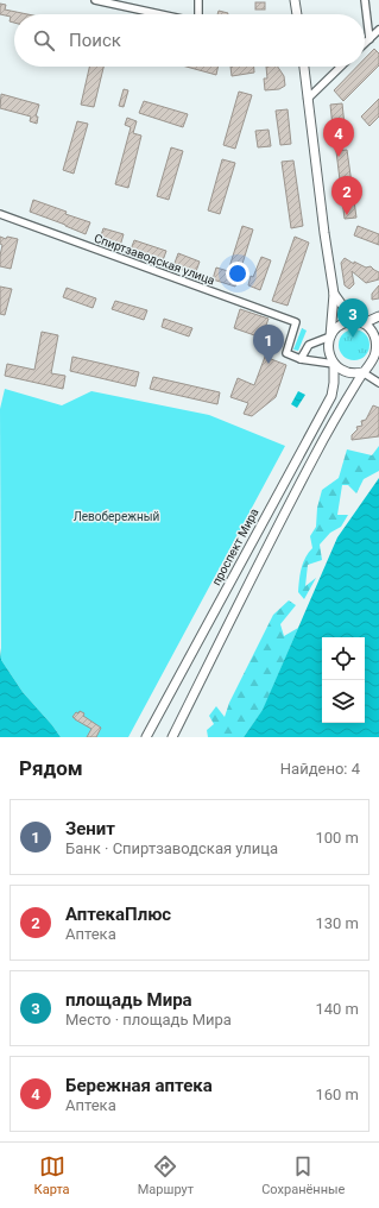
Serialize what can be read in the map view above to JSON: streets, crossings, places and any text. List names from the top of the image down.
{
  "streets": {
    "main road": ["проспект Мира"],
    "street": ["Спиртзаводская улица"]
  },
  "parks": ["Левобережный"],
  "page": {
    "search": "Поиск",
    "pins": [
      "4",
      "2",
      "3",
      "1"
    ],
    "heading": ["Рядом", "Найдено: 4"],
    "list": [
      {
        "mark": "1",
        "name": "Зенит",
        "note": "Банк · Спиртзаводская улица",
        "value": "100 m"
      },
      {
        "mark": "2",
        "name": "АптекаПлюс",
        "note": "Аптека",
        "value": "130 m"
      },
      {
        "mark": "3",
        "name": "площадь Мира",
        "note": "Место · площадь Мира",
        "value": "140 m"
      },
      {
        "mark": "4",
        "name": "Бережная аптека",
        "note": "Аптека",
        "value": "160 m"
      }
    ],
    "nav": ["Карта", "Маршрут", "Сохранённые"]
  }
}
